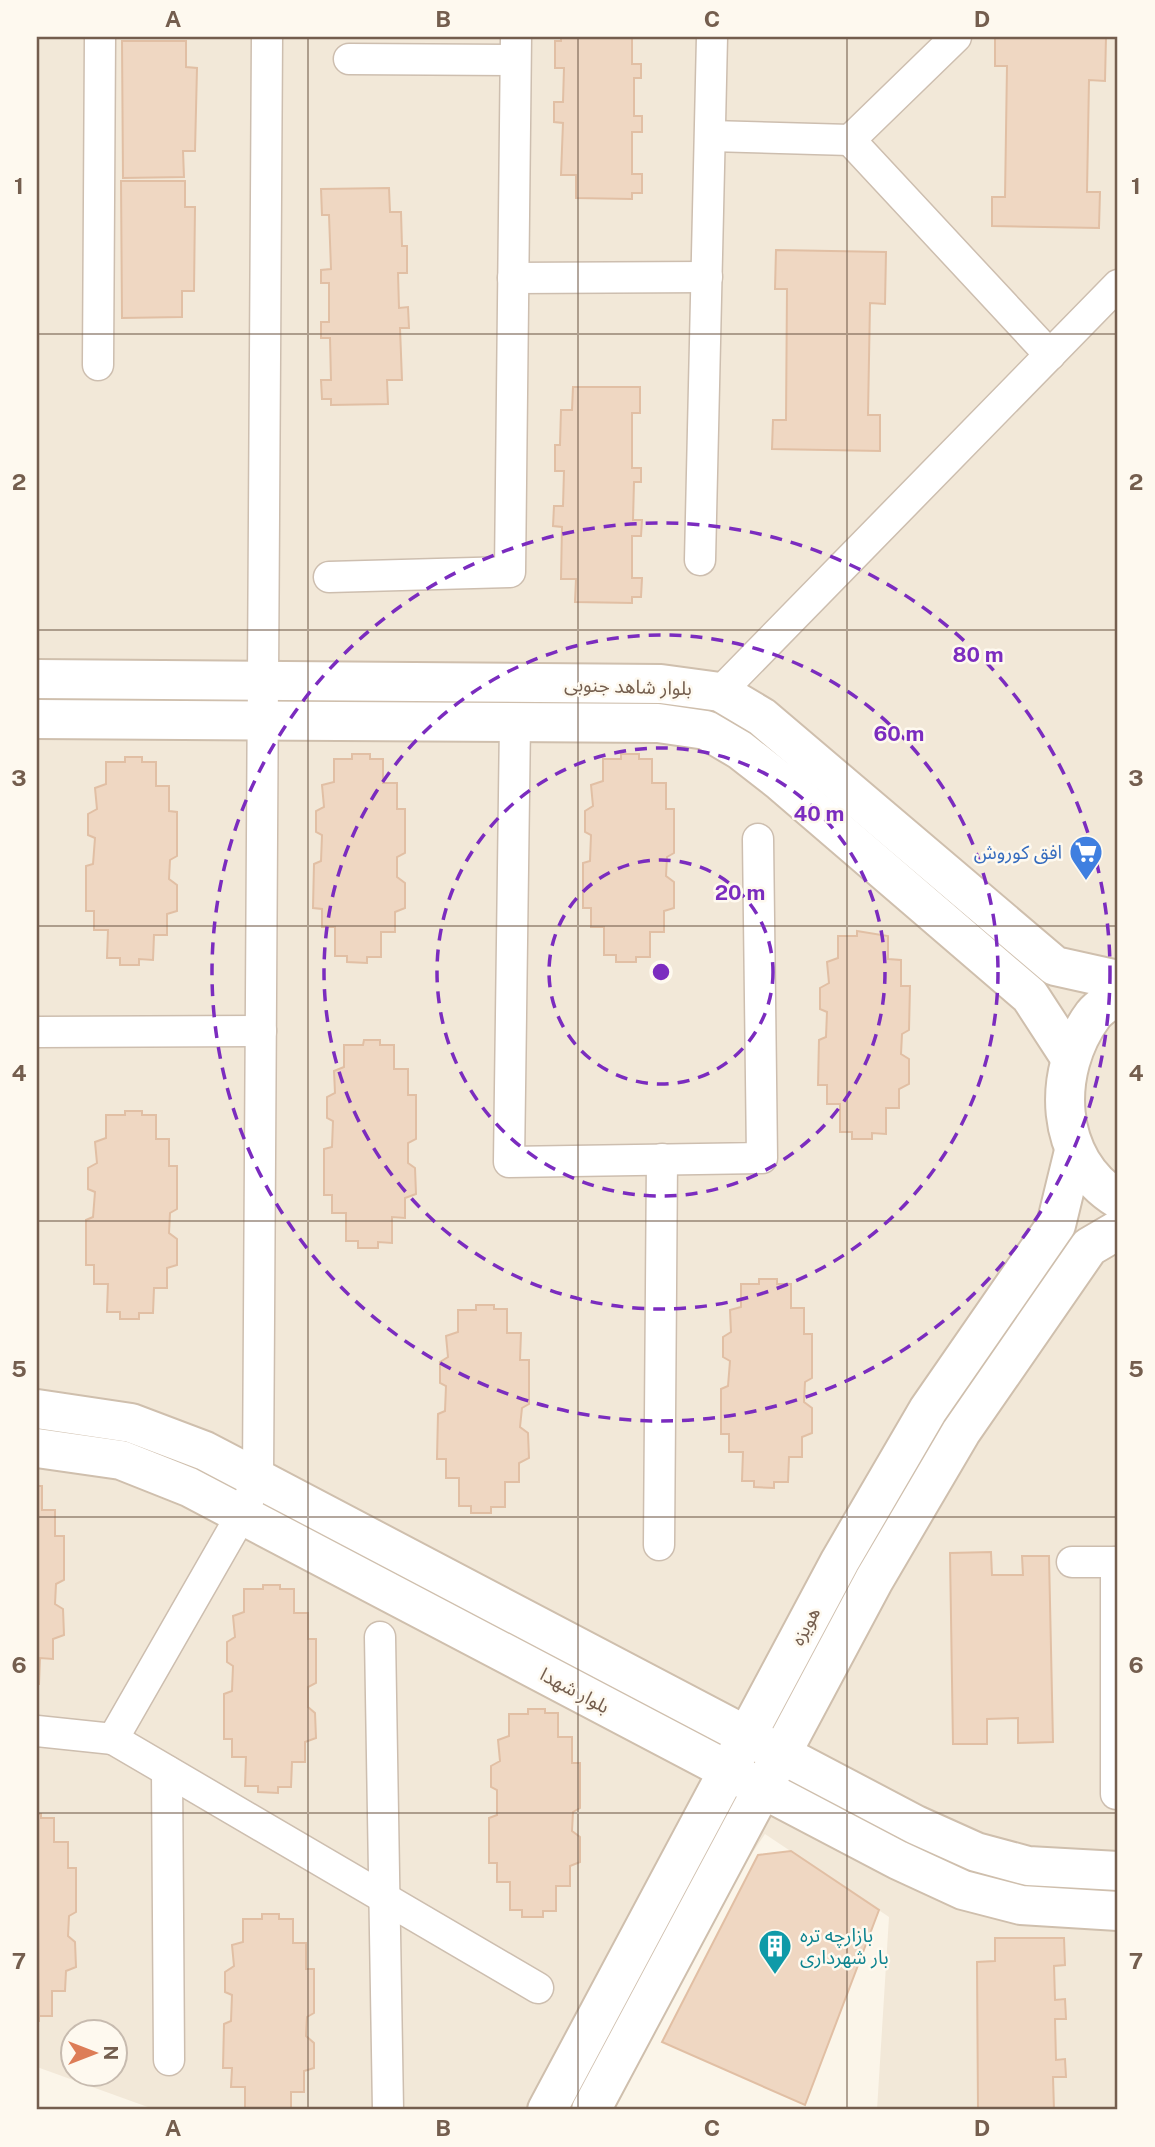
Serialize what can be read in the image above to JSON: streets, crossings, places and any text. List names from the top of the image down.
{
  "streets": {
    "street": ["بلوار شاهد جنوبی", "هویزه", "بلوار شهدا"]
  },
  "crossings": [
    ["هویزه", "بلوار شهدا"]
  ],
  "places": {
    "supermarket": ["افق کوروش"],
    "building": ["بازارچه تره بار شهرداری"]
  },
  "north": "right",
  "grid": {
    "columns": [
      "A",
      "B",
      "C",
      "D"
    ],
    "rows": [
      "1",
      "2",
      "3",
      "4",
      "5",
      "6",
      "7"
    ]
  },
  "rings": [
    "80 m",
    "60 m",
    "40 m",
    "20 m"
  ]
}
